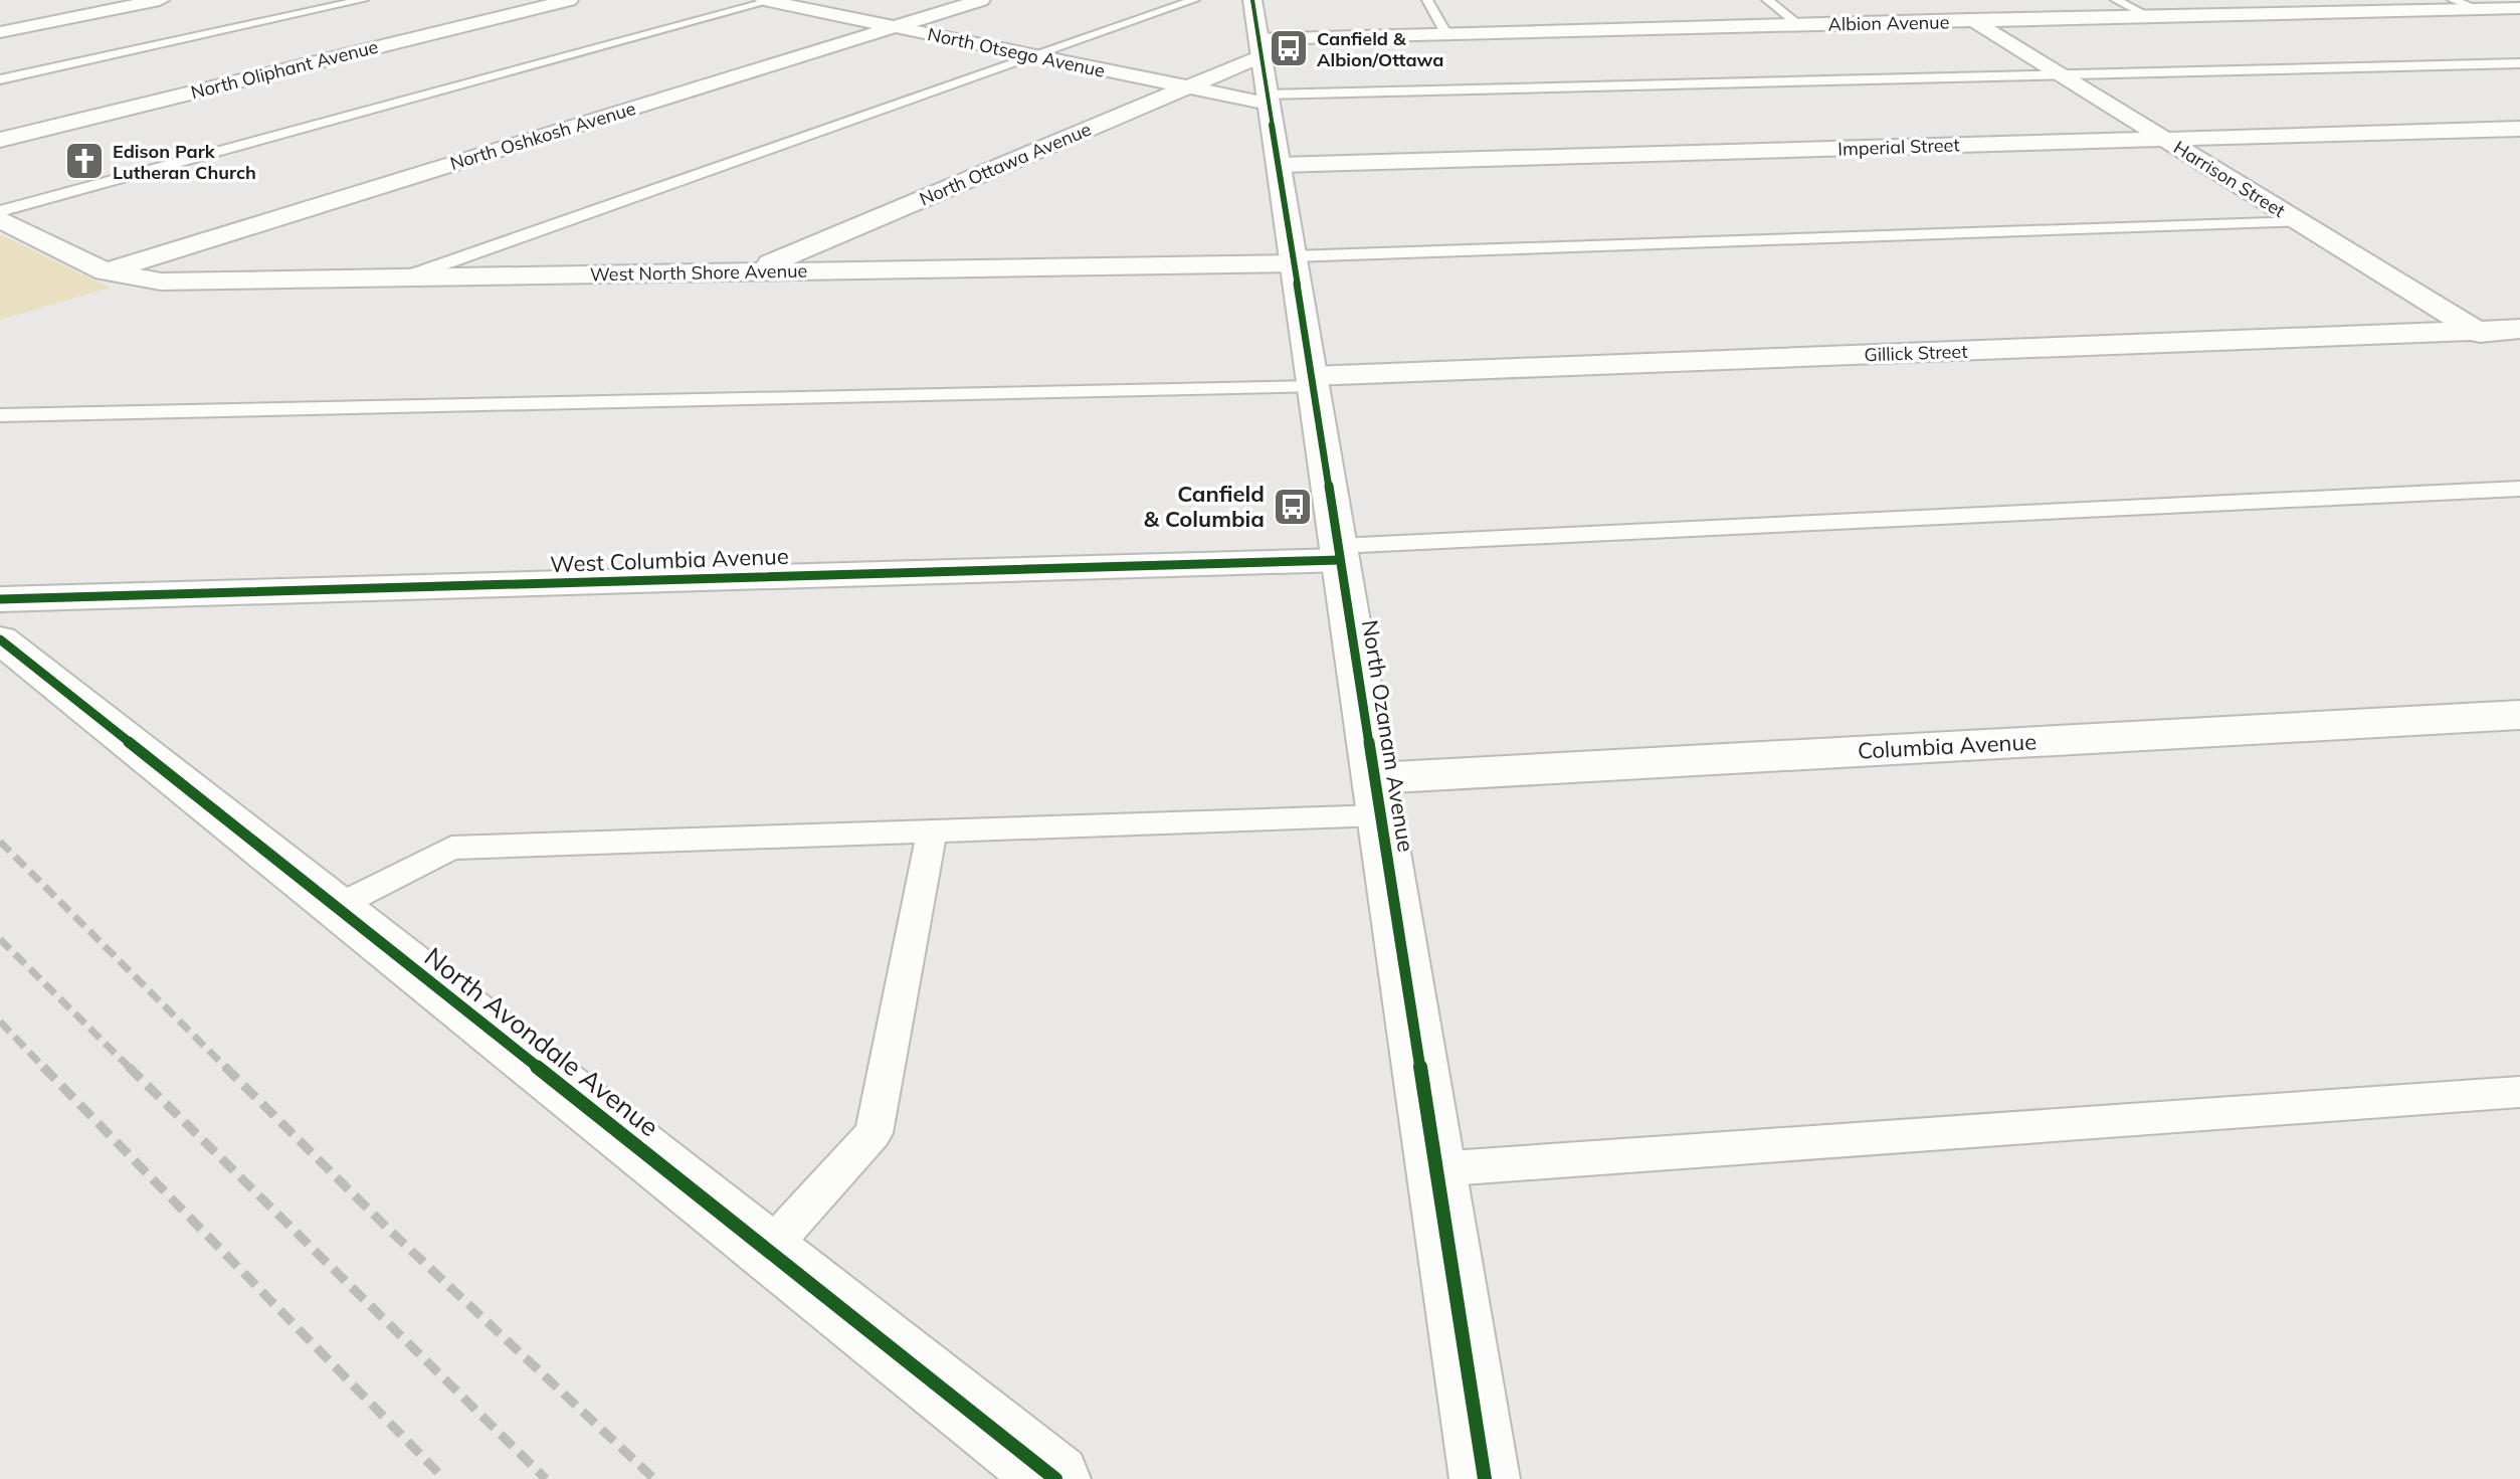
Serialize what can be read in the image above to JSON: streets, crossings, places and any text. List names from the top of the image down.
{
  "streets": {
    "street": [
      "Albion Avenue",
      "North Otsego Avenue",
      "North Oliphant Avenue",
      "North Oshkosh Avenue",
      "Imperial Street",
      "North Ottawa Avenue",
      "Harrison Street",
      "West North Shore Avenue",
      "Gillick Street",
      "West Columbia Avenue",
      "North Ozanam Avenue",
      "Columbia Avenue",
      "North Avondale Avenue"
    ]
  },
  "crossings": [
    ["Albion Avenue", "North Otsego Avenue"],
    ["Albion Avenue", "North Ottawa Avenue"],
    ["Albion Avenue", "Harrison Street"],
    ["Albion Avenue", "North Ozanam Avenue"],
    ["North Otsego Avenue", "North Oshkosh Avenue"],
    ["North Otsego Avenue", "North Ottawa Avenue"],
    ["North Otsego Avenue", "North Ozanam Avenue"],
    ["North Oshkosh Avenue", "West North Shore Avenue"],
    ["Imperial Street", "Harrison Street"],
    ["Imperial Street", "North Ozanam Avenue"],
    ["North Ottawa Avenue", "West North Shore Avenue"],
    ["North Ottawa Avenue", "North Ozanam Avenue"],
    ["Harrison Street", "Gillick Street"],
    ["West North Shore Avenue", "North Ozanam Avenue"],
    ["Gillick Street", "North Ozanam Avenue"],
    ["West Columbia Avenue", "North Ozanam Avenue"],
    ["North Ozanam Avenue", "Columbia Avenue"]
  ],
  "places": {
    "bus stop": ["Canfield & Albion/Ottawa", "Canfield & Columbia"],
    "church": ["Edison Park Lutheran Church"]
  }
}
